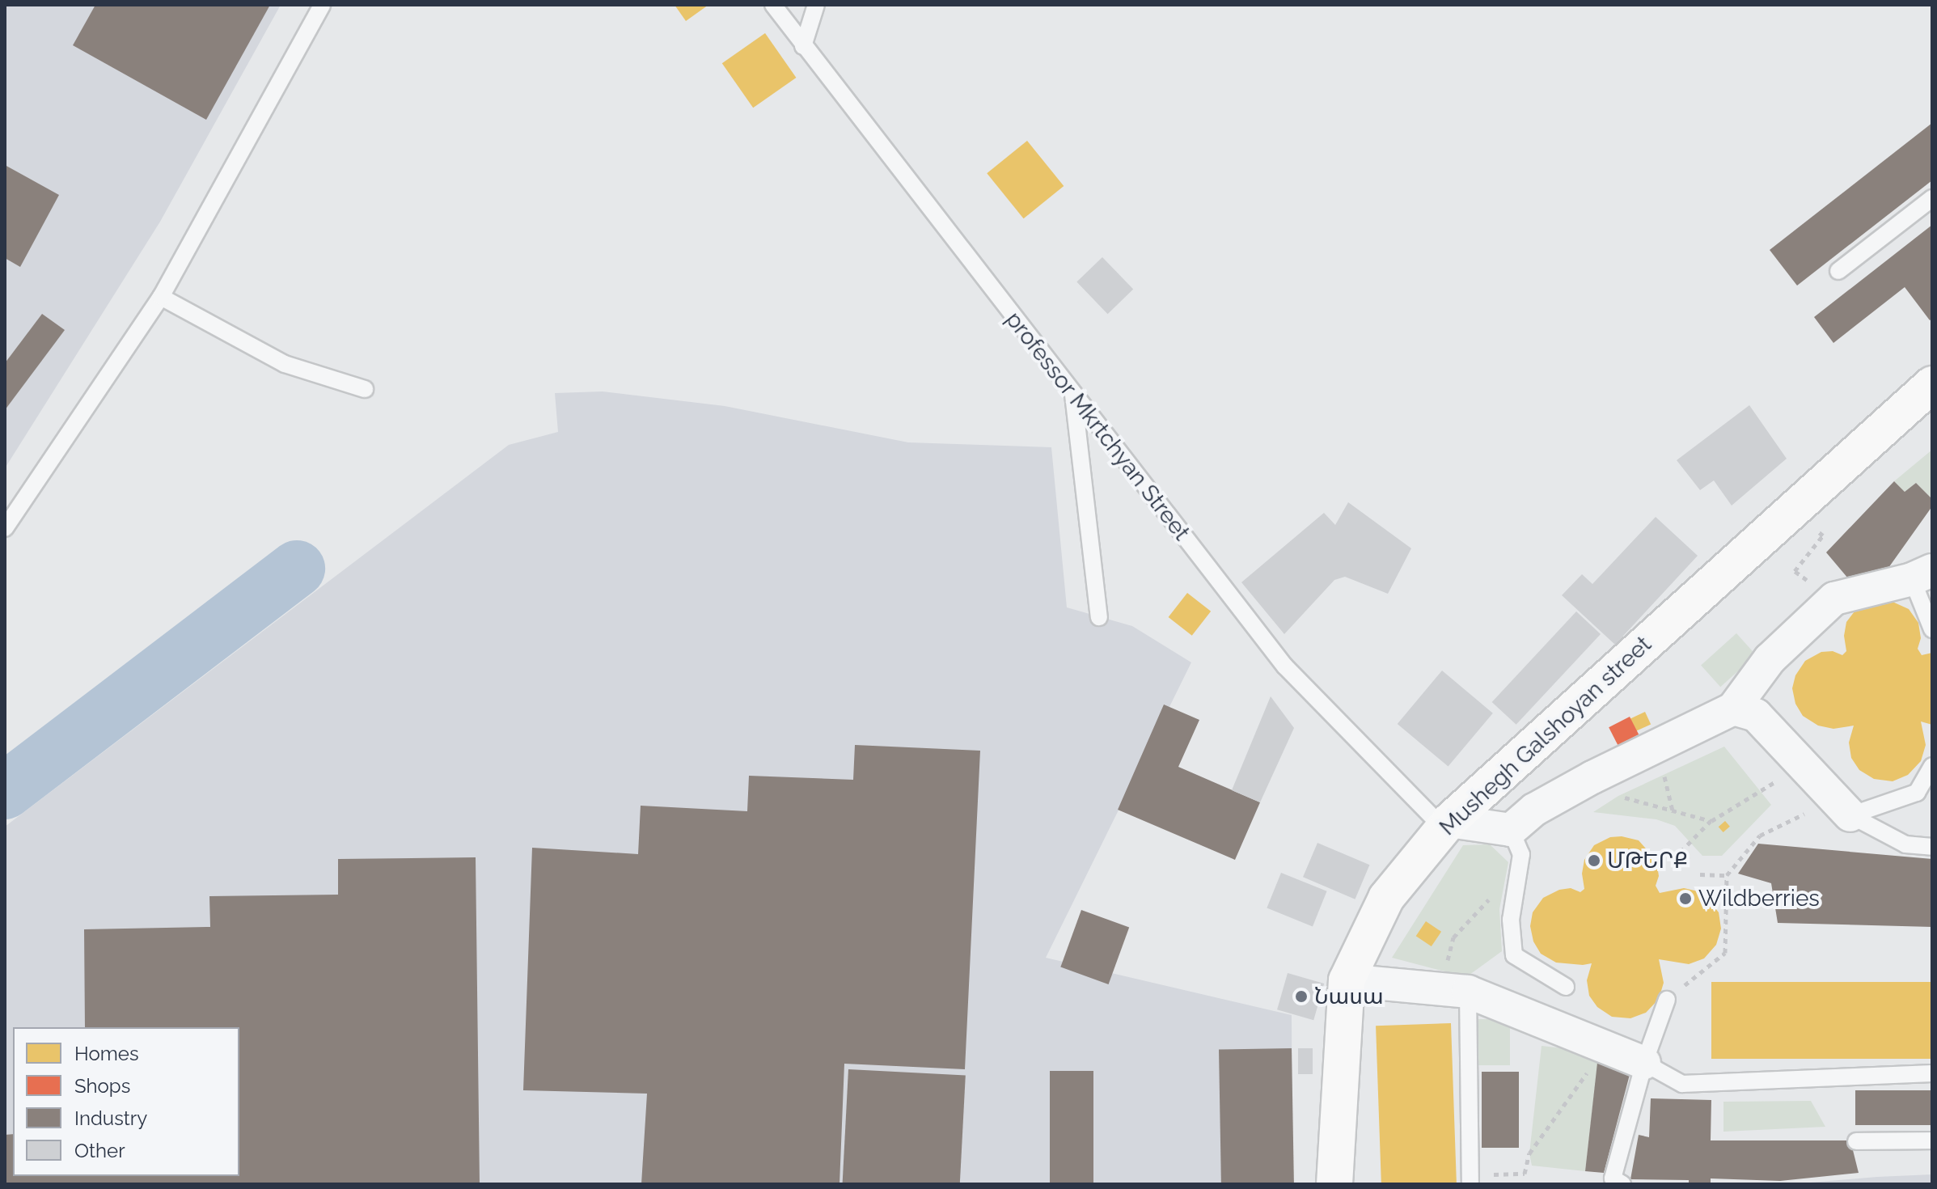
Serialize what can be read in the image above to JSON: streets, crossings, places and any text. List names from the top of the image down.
{
  "streets": {
    "street": ["Mushegh Galshoyan street"],
    "lane": ["professor Mkrtchyan Street"]
  },
  "crossings": [
    ["professor Mkrtchyan Street", "Mushegh Galshoyan street"]
  ],
  "places": ["ՄԹԵՐՔ", "Wildberries", "Նասա"],
  "legend": [
    "Homes",
    "Shops",
    "Industry",
    "Other"
  ]
}
